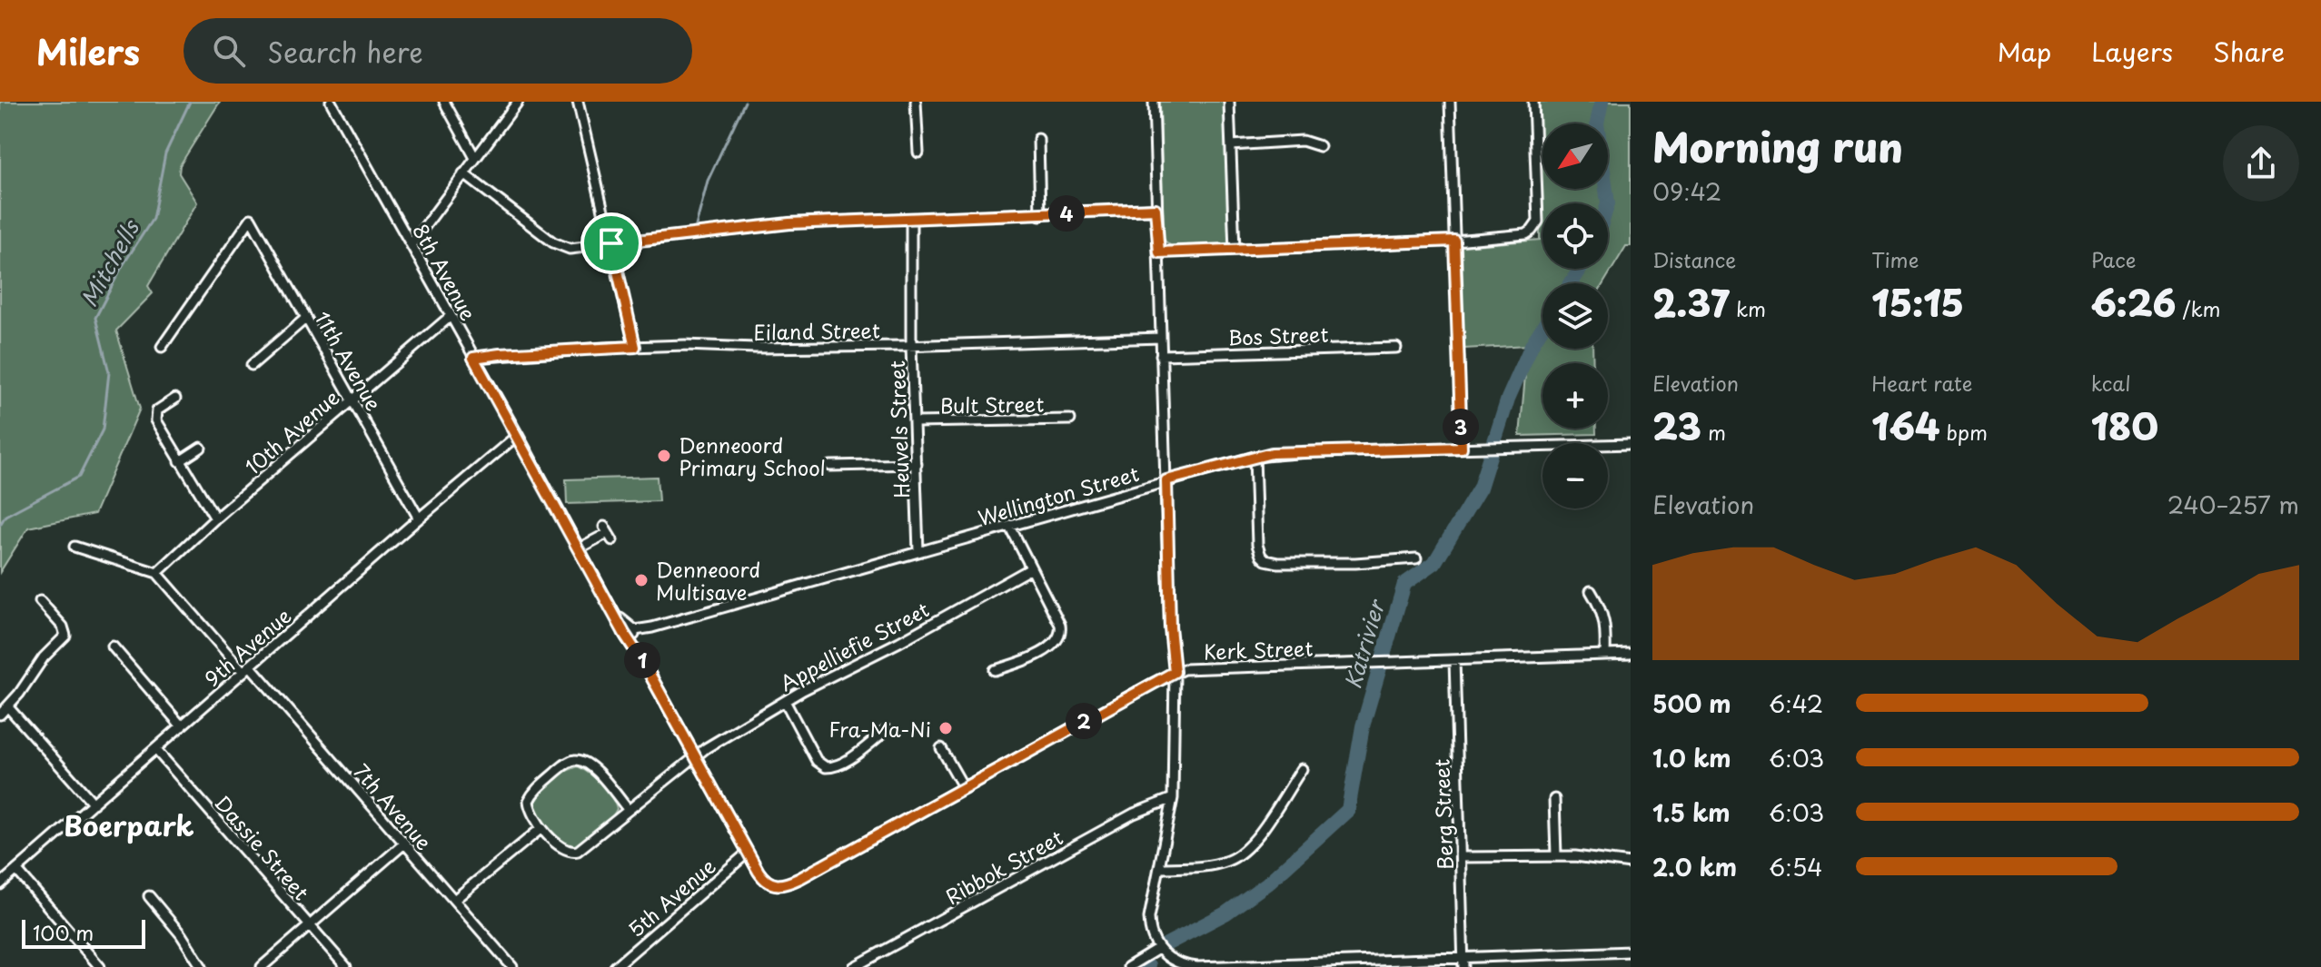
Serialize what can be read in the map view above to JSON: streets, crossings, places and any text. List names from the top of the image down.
{
  "streets": {
    "street": [
      "8th Avenue",
      "Eiland Street",
      "Bos Street",
      "11th Avenue",
      "Bult Street",
      "Heuvels Street",
      "10th Avenue",
      "Wellington Street",
      "Appelliefie Street",
      "9th Avenue",
      "Kerk Street",
      "7th Avenue",
      "Berg Street",
      "Dassie Street",
      "Ribbok Street",
      "5th Avenue"
    ]
  },
  "crossings": [
    ["8th Avenue", "Eiland Street"],
    ["8th Avenue", "10th Avenue"],
    ["8th Avenue", "Wellington Street"],
    ["8th Avenue", "Appelliefie Street"],
    ["8th Avenue", "9th Avenue"],
    ["8th Avenue", "Kerk Street"],
    ["8th Avenue", "5th Avenue"],
    ["Eiland Street", "Heuvels Street"],
    ["11th Avenue", "10th Avenue"],
    ["11th Avenue", "9th Avenue"],
    ["Bult Street", "Heuvels Street"],
    ["Heuvels Street", "Wellington Street"],
    ["10th Avenue", "7th Avenue"],
    ["9th Avenue", "7th Avenue"],
    ["9th Avenue", "Dassie Street"],
    ["Kerk Street", "Berg Street"]
  ],
  "districts": ["Boerpark"],
  "water": ["Mitchells", "Katrivier"],
  "places": ["Denneoord Primary School", "Denneoord Multisave", "Fra-Ma-Ni"],
  "scale_bar": "100 m",
  "north": "bottom left",
  "page": {
    "header": "Milers",
    "search": "Search here",
    "nav": ["Map", "Layers", "Share"],
    "heading": ["Morning run", "09:42"],
    "map_buttons": ["+", "−"],
    "pins": [
      "4",
      "3",
      "1",
      "2"
    ],
    "stats": [
      ["Distance", "2.37 km"],
      ["Time", "15:15"],
      ["Pace", "6:26 /km"],
      ["Elevation", "23 m"],
      ["Heart rate", "164 bpm"],
      ["kcal", "180"]
    ],
    "chart": ["Elevation", "240–257 m"],
    "list": [
      {
        "name": "500 m",
        "note": "6:42"
      },
      {
        "name": "1.0 km",
        "note": "6:03"
      },
      {
        "name": "1.5 km",
        "note": "6:03"
      },
      {
        "name": "2.0 km",
        "note": "6:54"
      }
    ],
    "scale": "100 m"
  }
}
